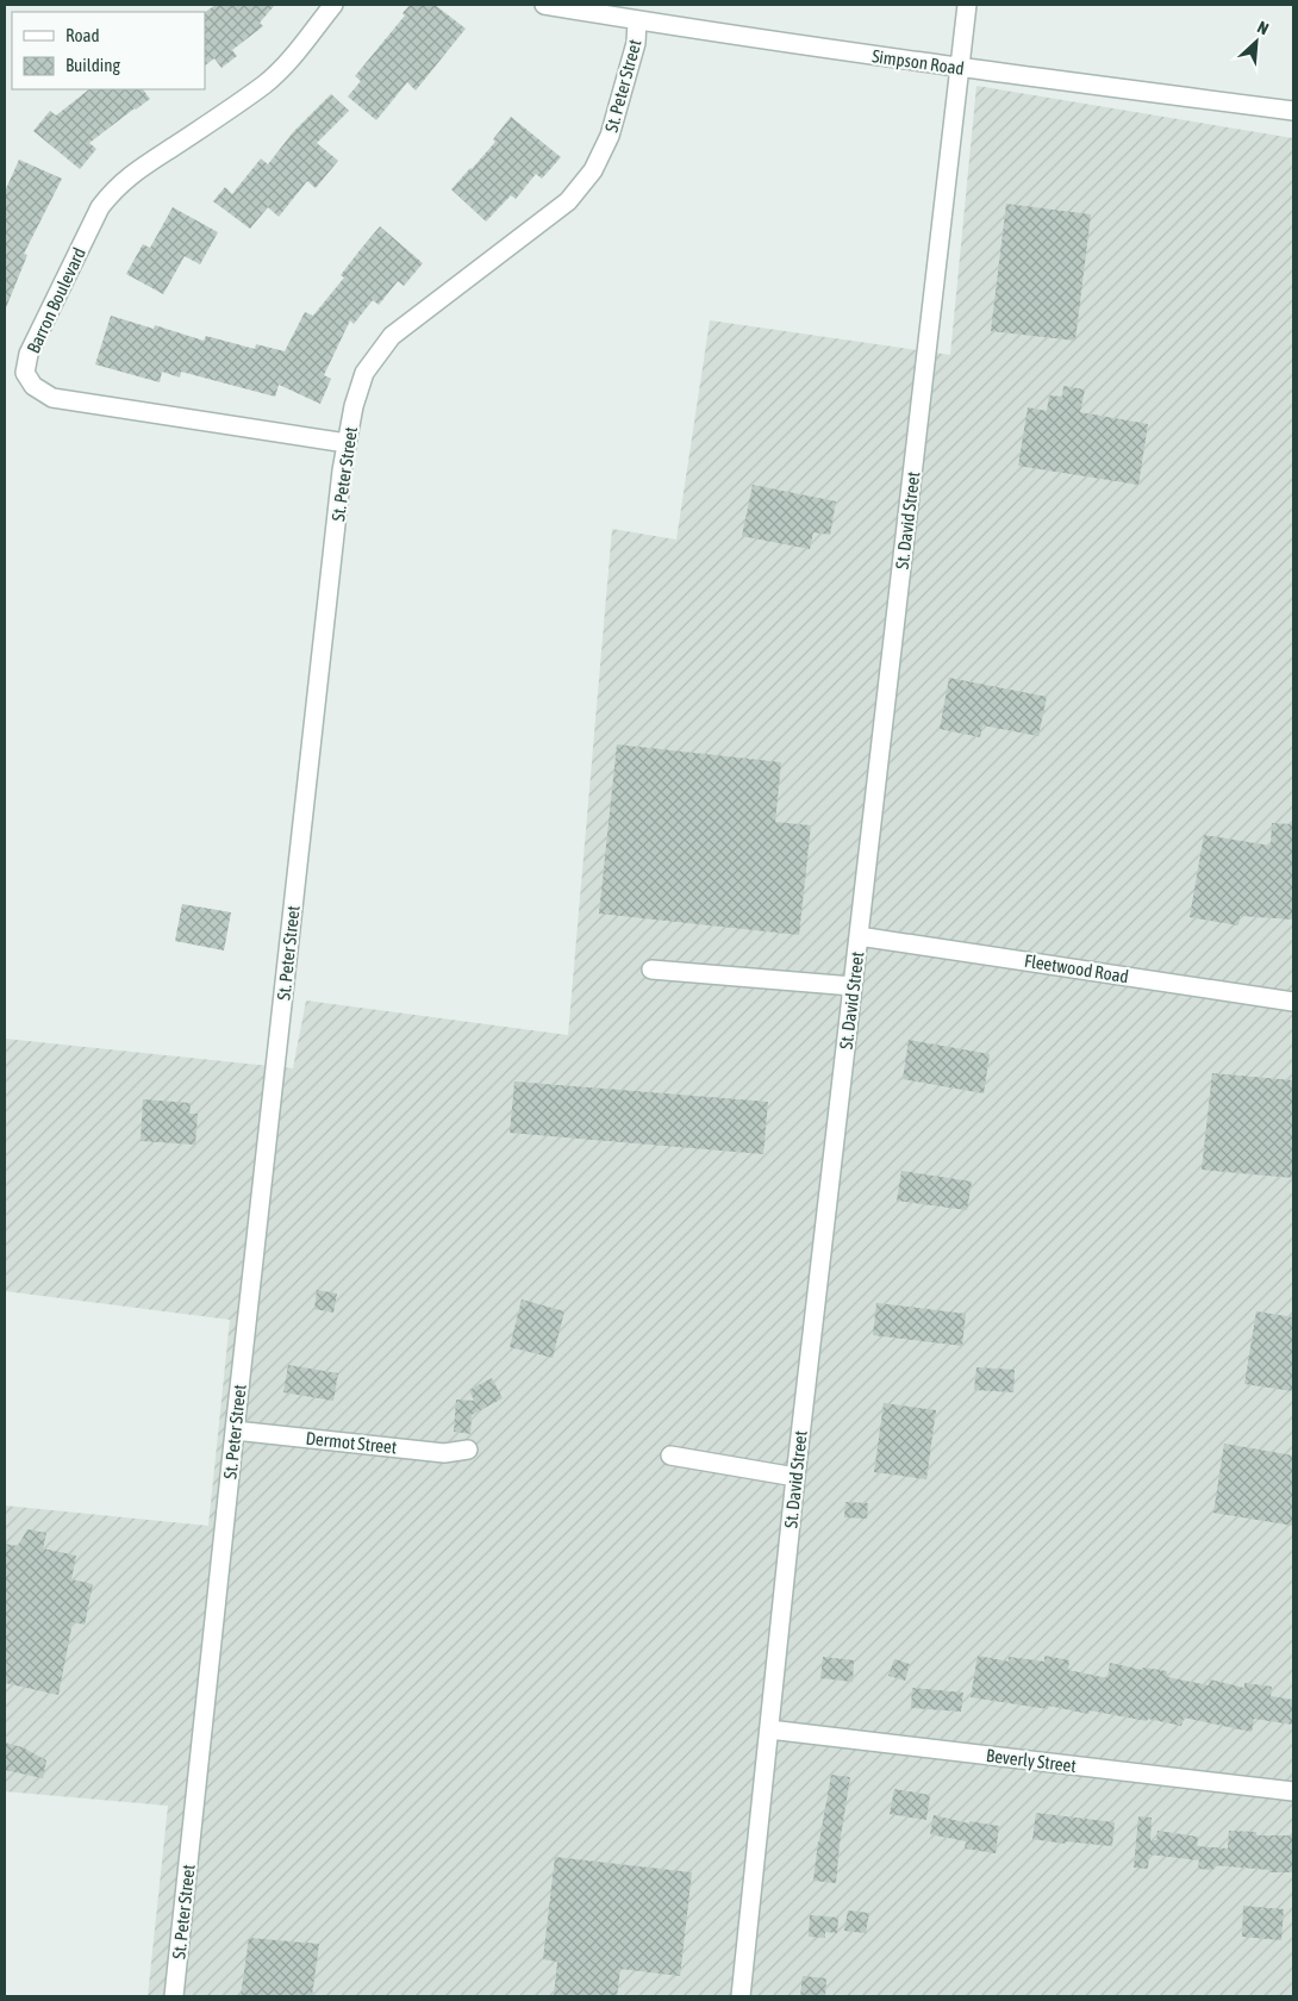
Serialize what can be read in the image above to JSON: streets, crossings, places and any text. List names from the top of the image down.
{
  "streets": {
    "street": [
      "Simpson Road",
      "St. Peter Street",
      "Barron Boulevard",
      "St. David Street",
      "Fleetwood Road",
      "Dermot Street",
      "Beverly Street"
    ]
  },
  "crossings": [
    ["Simpson Road", "St. Peter Street"],
    ["Simpson Road", "St. David Street"],
    ["St. Peter Street", "Barron Boulevard"],
    ["St. Peter Street", "Dermot Street"],
    ["St. David Street", "Fleetwood Road"],
    ["St. David Street", "Beverly Street"]
  ],
  "legend": ["Road", "Building"],
  "north": "top right"
}
